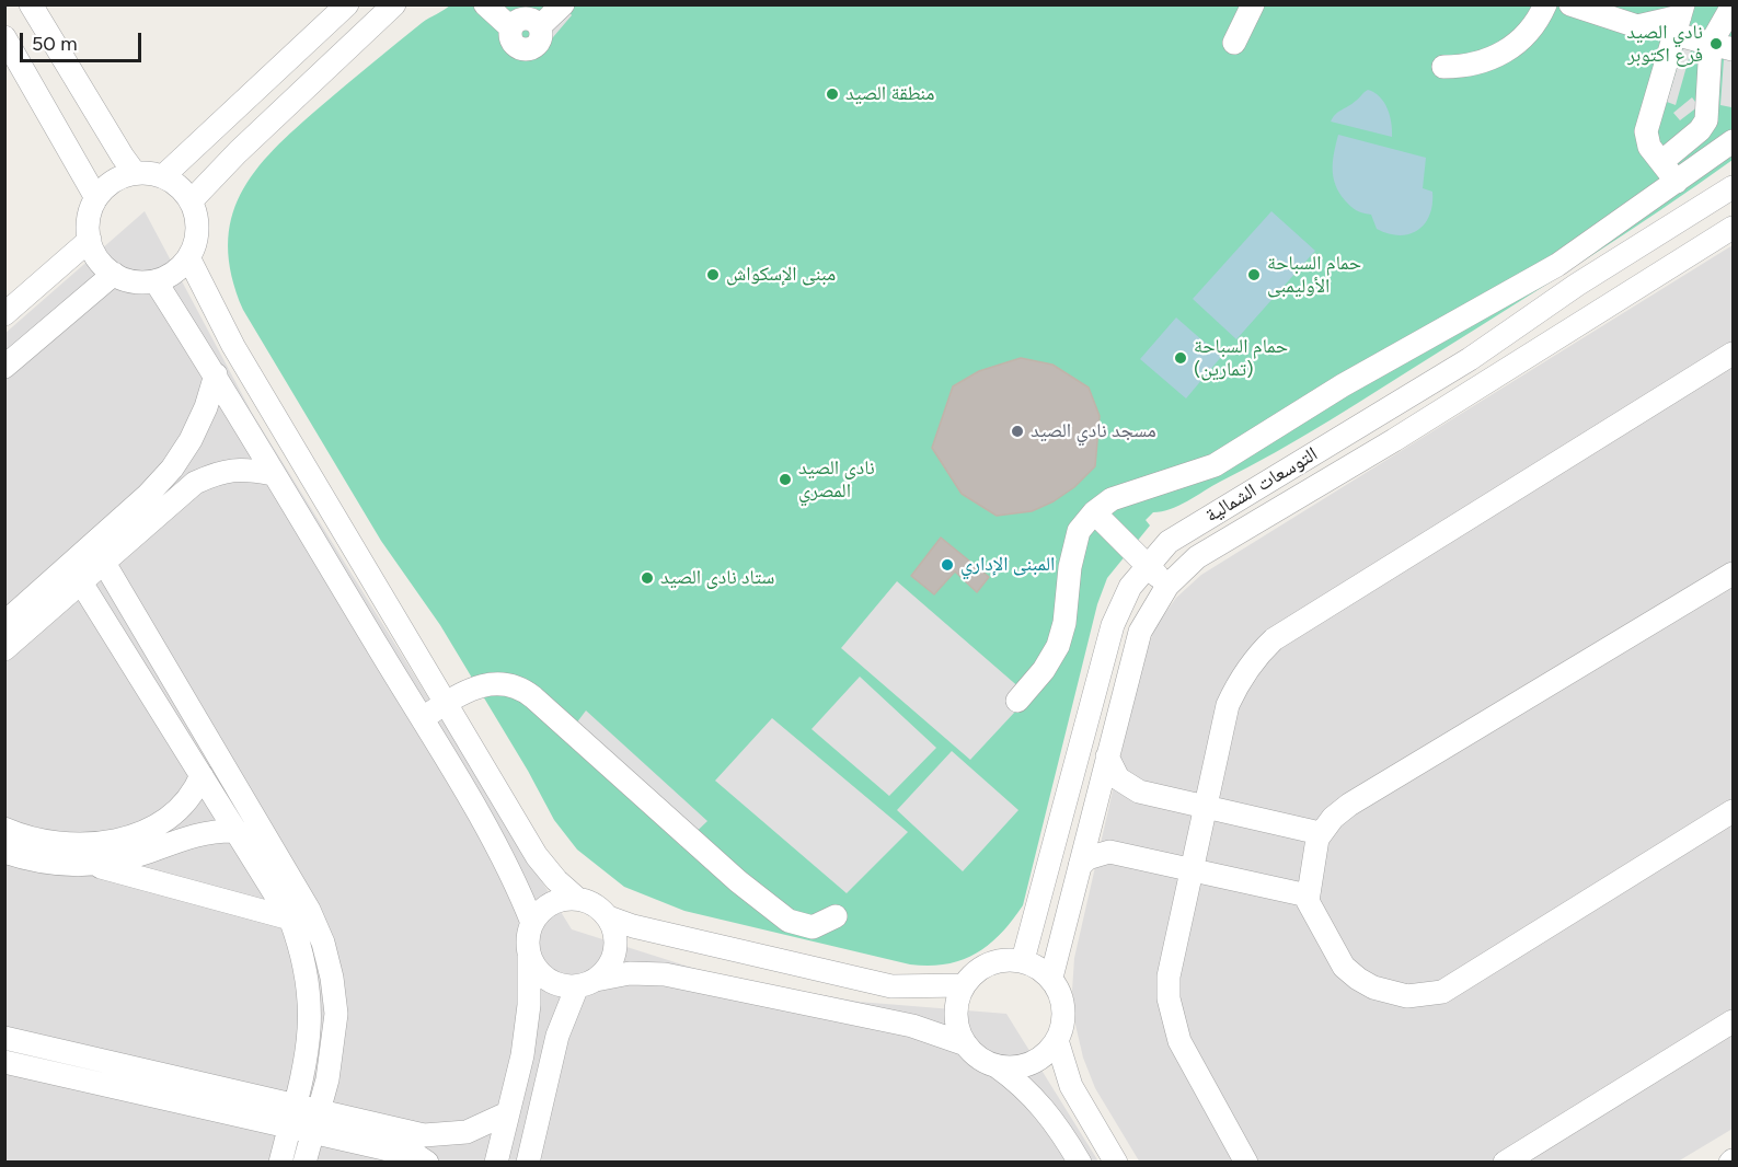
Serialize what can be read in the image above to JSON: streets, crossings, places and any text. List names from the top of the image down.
{
  "streets": {
    "street": ["التوسعات الشمالية"]
  },
  "places": [
    "نادي الصيد فرع اكتوبر",
    "منطقة الصيد",
    "مبنى الإسكواش",
    "حمام السباحة الأوليمبى",
    "حمام السباحة (تمارين)",
    "مسجد نادي الصيد",
    "نادى الصيد المصري",
    "المبنى الإداري",
    "ستاد نادى الصيد"
  ],
  "scale_bar": "50 m"
}
